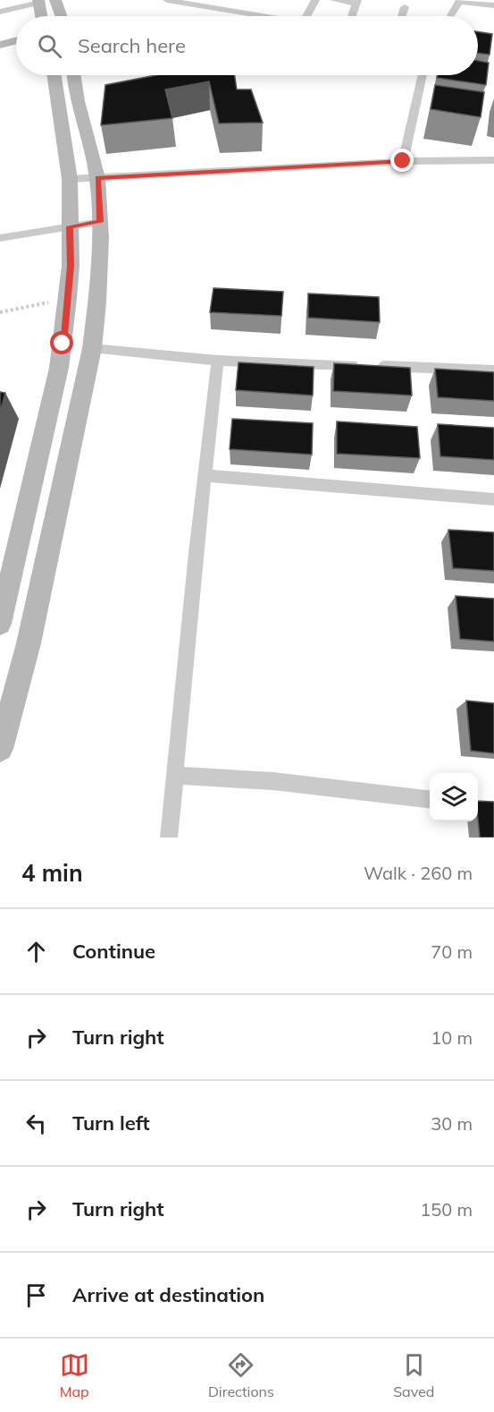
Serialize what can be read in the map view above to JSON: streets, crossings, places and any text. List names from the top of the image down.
{
  "page": {
    "search": "Search here",
    "heading": ["4 min", "Walk · 260 m"],
    "list": [
      ["Continue", "70 m"],
      ["Turn right", "10 m"],
      ["Turn left", "30 m"],
      ["Turn right", "150 m"],
      "Arrive at destination"
    ],
    "nav": ["Map", "Directions", "Saved"]
  }
}
